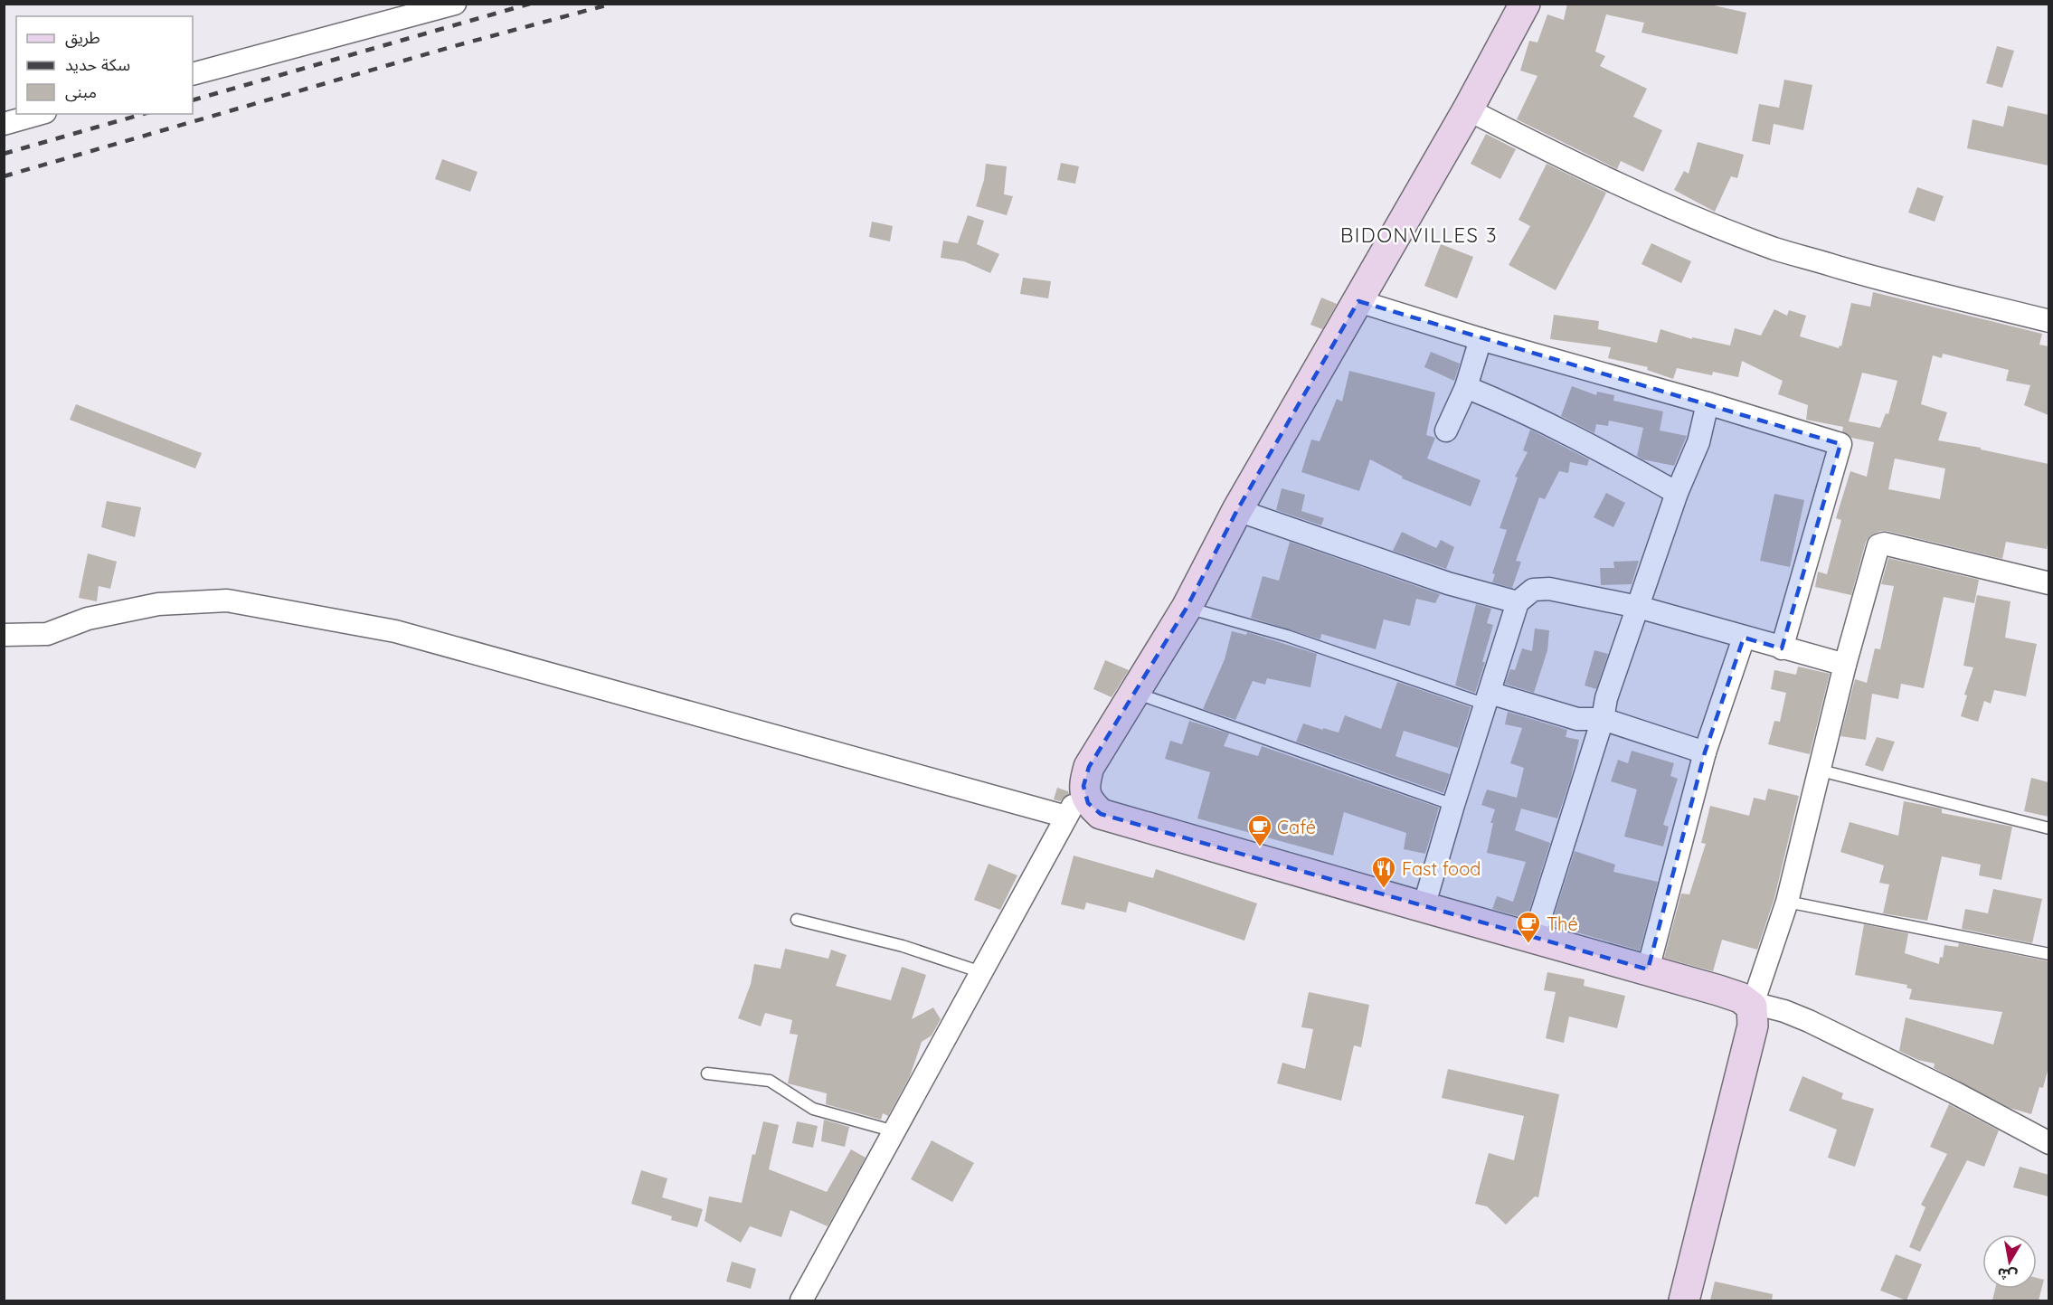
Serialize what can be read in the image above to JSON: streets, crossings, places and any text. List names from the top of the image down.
{
  "districts": ["BIDONVILLES 3"],
  "places": {
    "cafe": ["Café", "Thé"],
    "restaurant": ["Fast food"]
  },
  "legend": ["طريق", "سكة حديد", "مبنى"],
  "north": "bottom"
}
